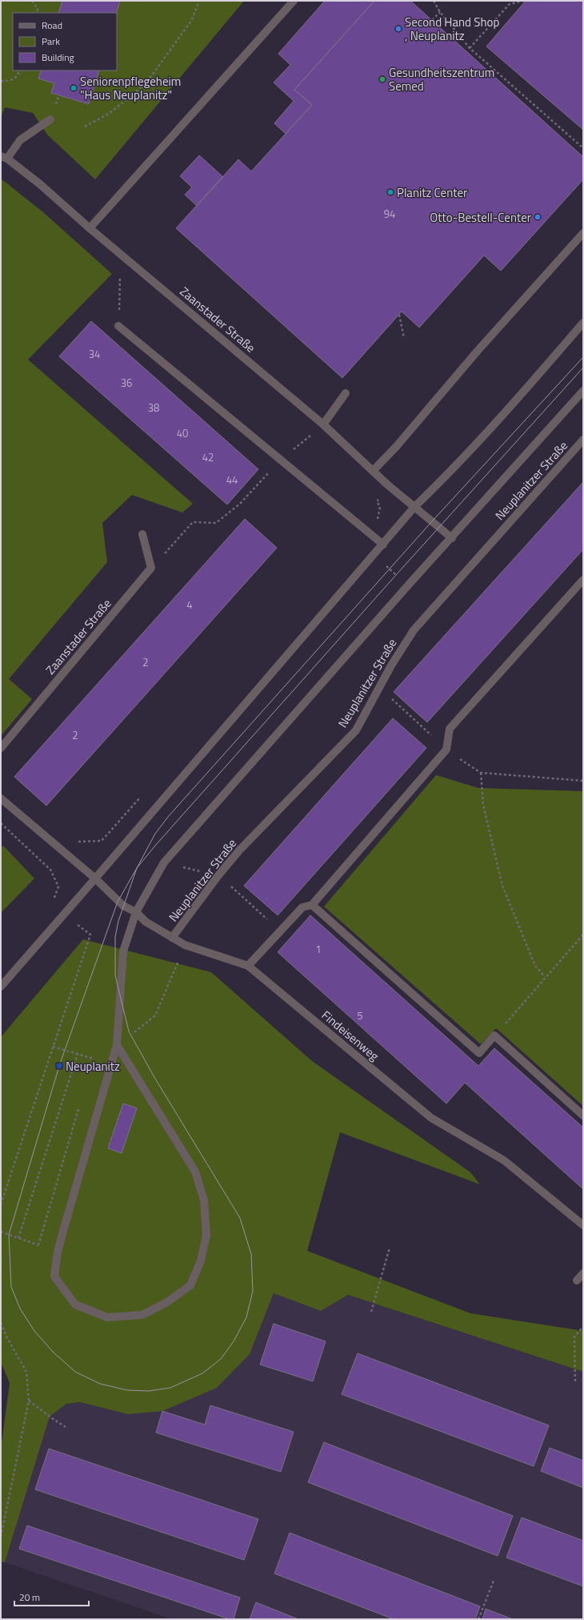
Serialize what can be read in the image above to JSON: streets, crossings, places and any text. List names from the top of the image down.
{
  "streets": {
    "street": ["Zaanstader Straße", "Neuplanitzer Straße", "Findeisenweg"]
  },
  "crossings": [
    ["Neuplanitzer Straße", "Findeisenweg"]
  ],
  "places": {
    "other": [
      "Second Hand Shop , Neuplanitz",
      "Gesundheitszentrum Semed",
      "Seniorenpflegeheim \"Haus Neuplanitz\"",
      "Planitz Center",
      "Otto-Bestell-Center"
    ],
    "transit": ["Neuplanitz"]
  },
  "house_numbers": [
    "94",
    "34",
    "36",
    "38",
    "40",
    "42",
    "44",
    "4",
    "2",
    "2",
    "1",
    "5"
  ],
  "legend": ["Road", "Park", "Building"],
  "scale_bar": "20 m"
}
